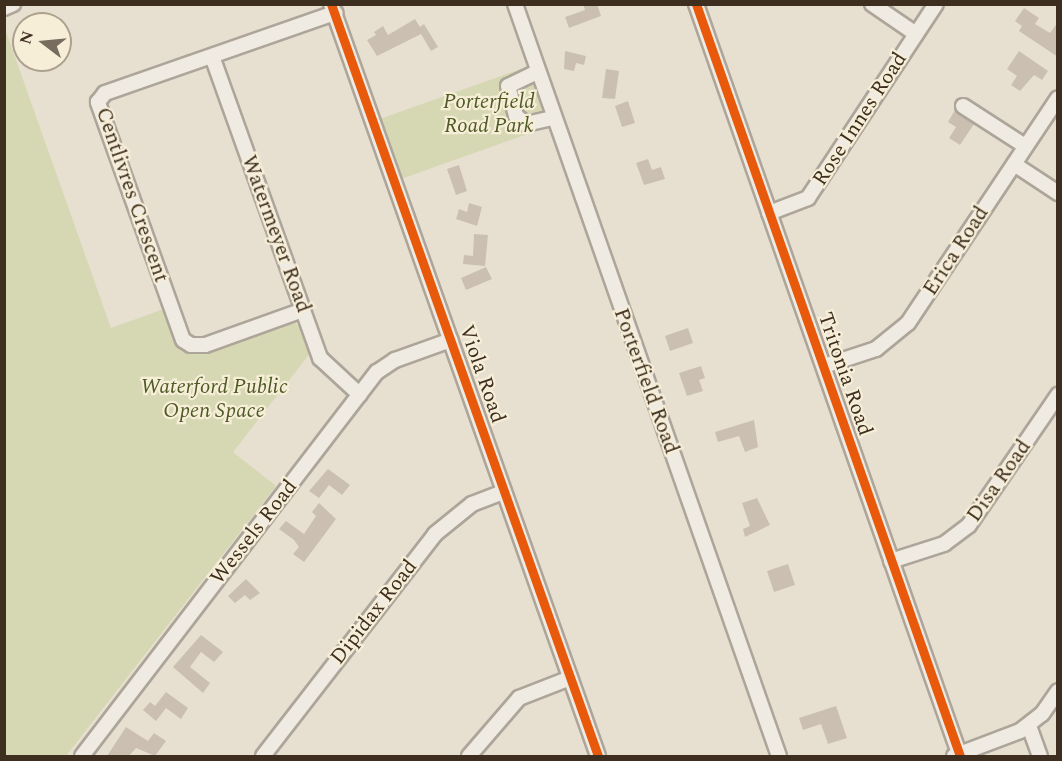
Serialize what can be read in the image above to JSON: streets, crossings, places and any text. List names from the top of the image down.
{
  "streets": {
    "street": [
      "Rose Innes Road",
      "Centlivres Crescent",
      "Watermeyer Road",
      "Erica Road",
      "Viola Road",
      "Tritonia Road",
      "Porterfield Road",
      "Disa Road",
      "Wessels Road",
      "Dipidax Road"
    ]
  },
  "crossings": [
    ["Rose Innes Road", "Tritonia Road"],
    ["Centlivres Crescent", "Watermeyer Road"],
    ["Centlivres Crescent", "Viola Road"],
    ["Watermeyer Road", "Wessels Road"],
    ["Erica Road", "Tritonia Road"],
    ["Viola Road", "Wessels Road"],
    ["Viola Road", "Dipidax Road"],
    ["Tritonia Road", "Disa Road"]
  ],
  "parks": ["Porterfield Road Park", "Waterford Public Open Space"],
  "north": "left"
}
